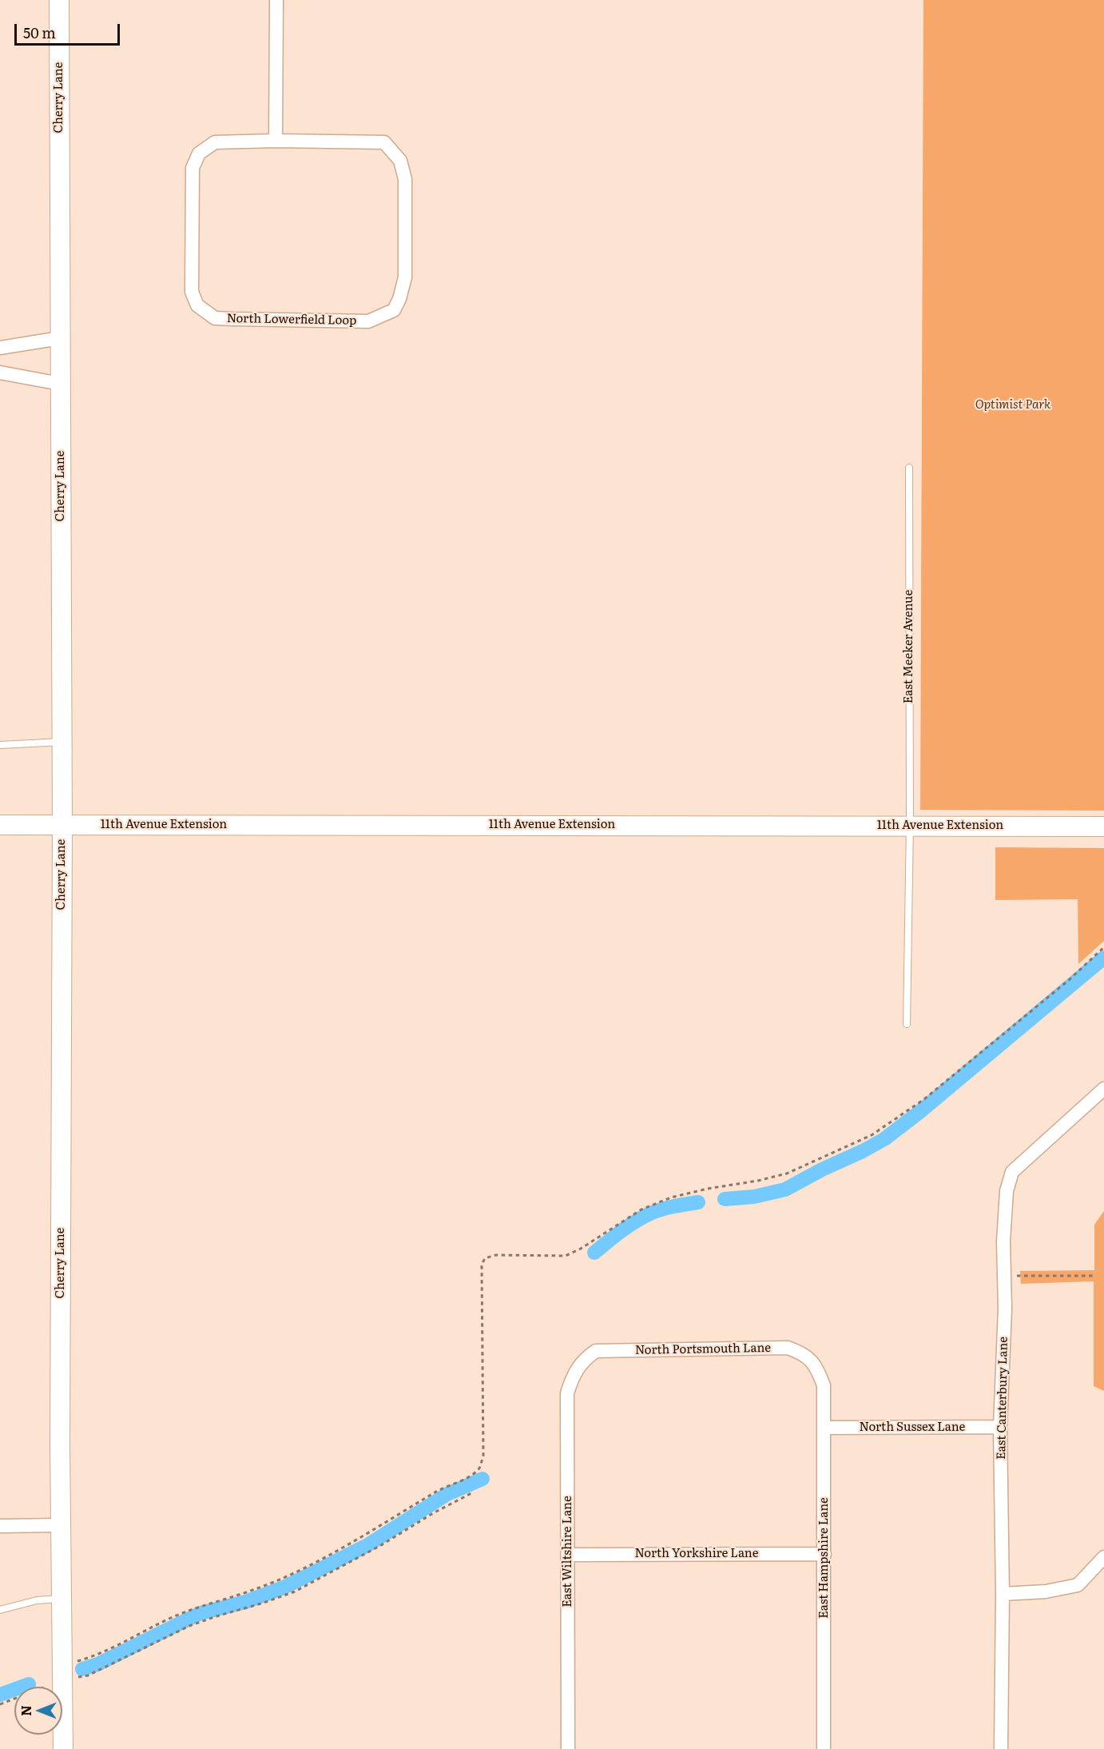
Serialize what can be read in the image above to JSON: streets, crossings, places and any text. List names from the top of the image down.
{
  "streets": {
    "main road": ["Cherry Lane", "11th Avenue Extension"],
    "street": [
      "North Lowerfield Loop",
      "North Portsmouth Lane",
      "East Canterbury Lane",
      "North Sussex Lane",
      "East Wiltshire Lane",
      "North Yorkshire Lane",
      "East Hampshire Lane"
    ],
    "lane": ["East Meeker Avenue"]
  },
  "crossings": [
    ["Cherry Lane", "11th Avenue Extension"],
    ["East Meeker Avenue", "11th Avenue Extension"],
    ["North Portsmouth Lane", "East Wiltshire Lane"],
    ["North Portsmouth Lane", "East Hampshire Lane"],
    ["East Canterbury Lane", "North Sussex Lane"],
    ["North Sussex Lane", "East Hampshire Lane"],
    ["East Wiltshire Lane", "North Yorkshire Lane"],
    ["North Yorkshire Lane", "East Hampshire Lane"]
  ],
  "parks": ["Optimist Park"],
  "scale_bar": "50 m",
  "north": "left"
}
